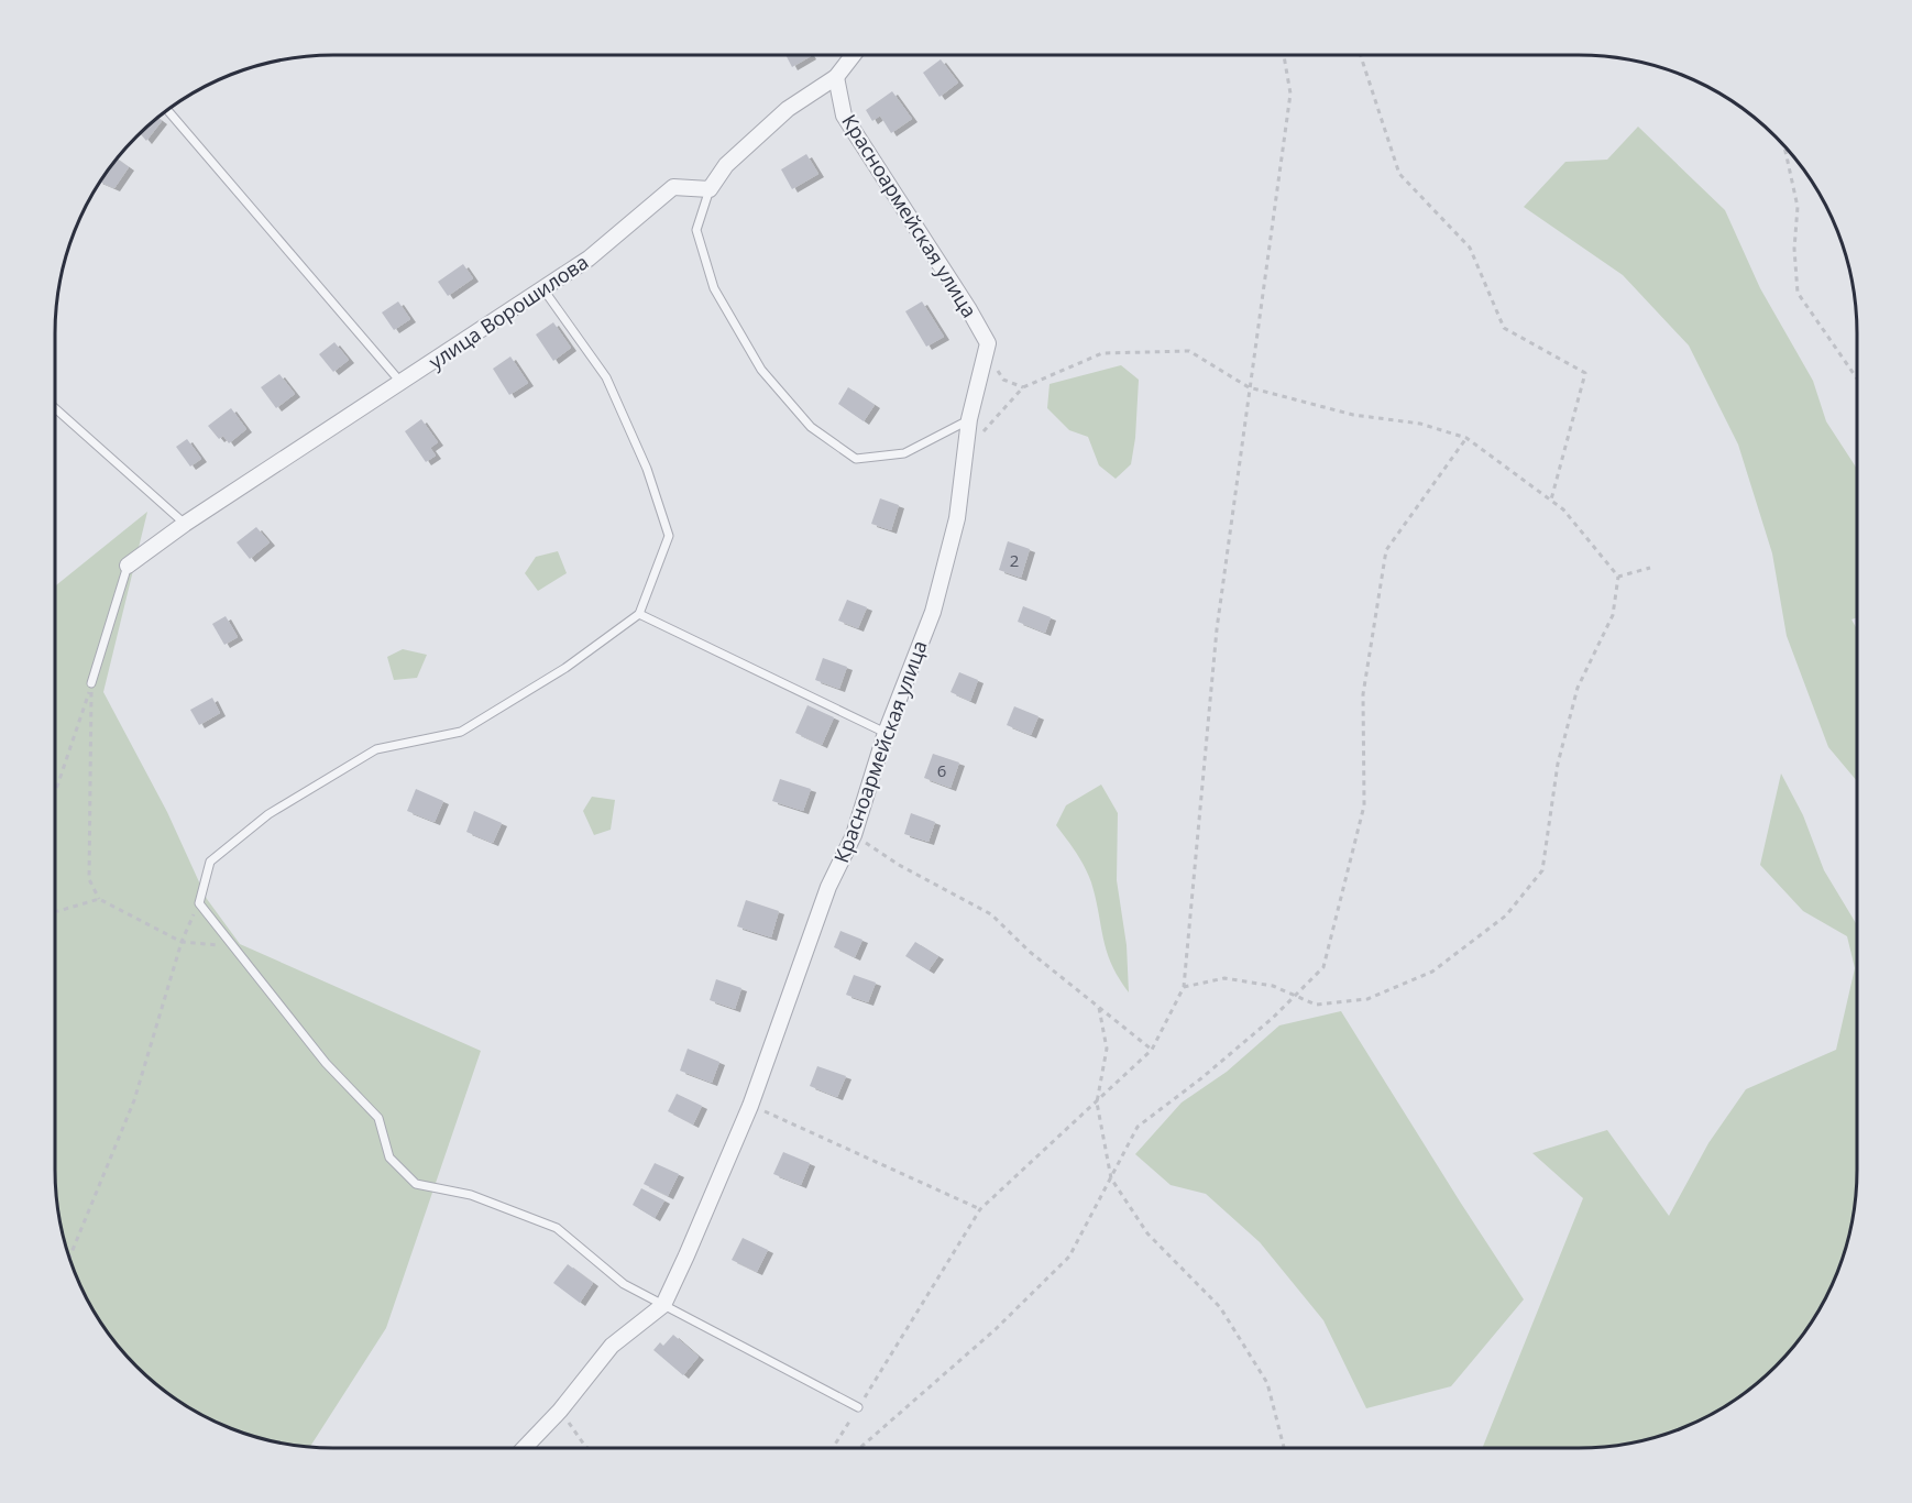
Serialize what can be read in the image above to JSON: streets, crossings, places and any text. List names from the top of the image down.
{
  "streets": {
    "street": ["Красноармейская улица", "улица Ворошилова"]
  },
  "house_numbers": ["2", "6"]
}
